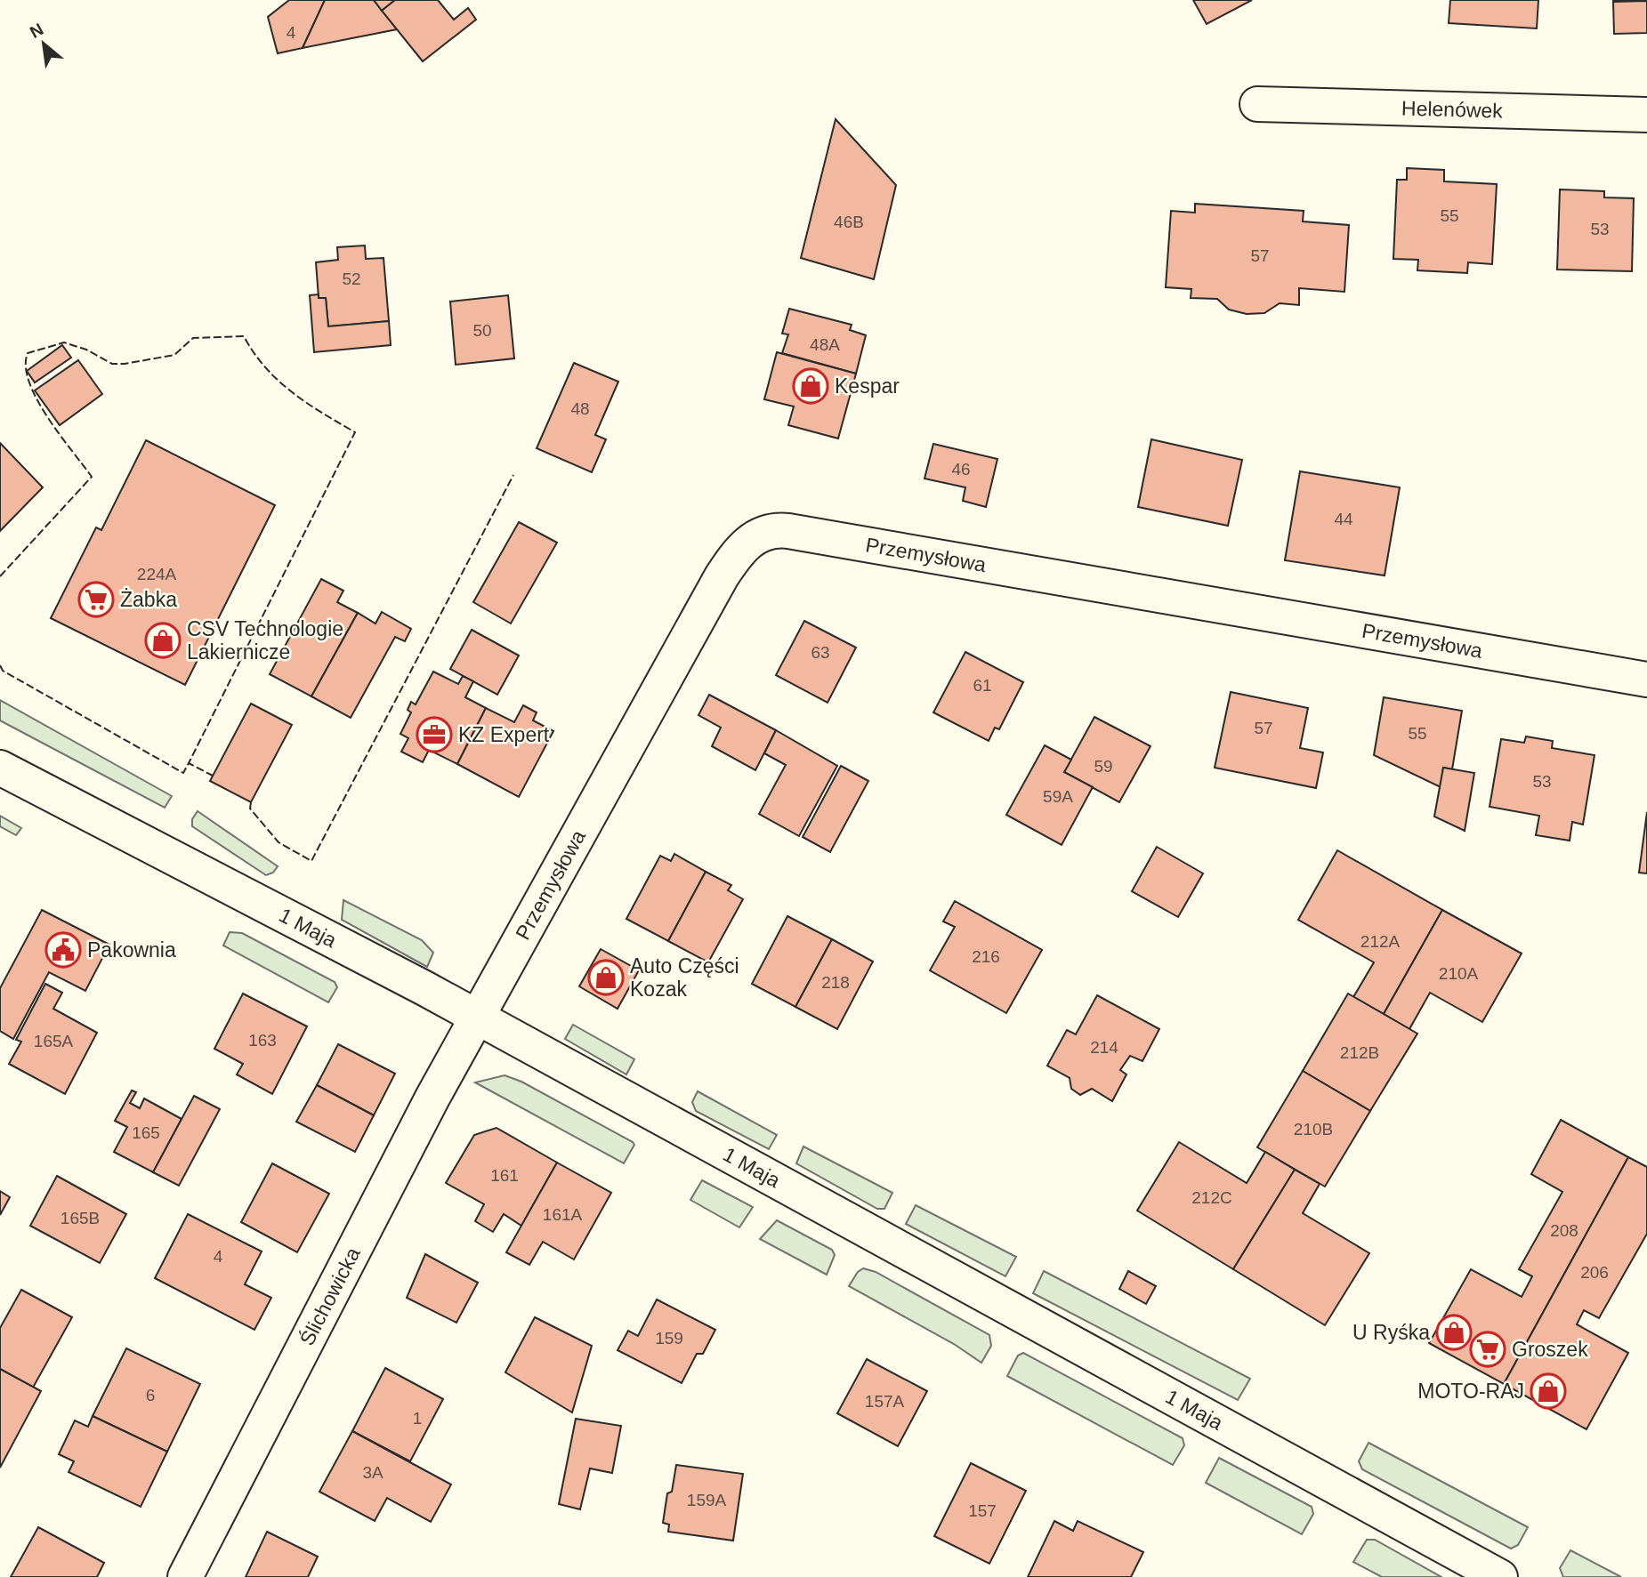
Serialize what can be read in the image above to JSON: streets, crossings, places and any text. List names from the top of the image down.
{
  "streets": {
    "street": [
      "Helenówek",
      "Przemysłowa",
      "1 Maja",
      "Ślichowicka"
    ]
  },
  "crossings": [
    ["Przemysłowa", "1 Maja"],
    ["Przemysłowa", "Ślichowicka"],
    ["1 Maja", "Ślichowicka"]
  ],
  "places": {
    "shop": [
      "Kespar",
      "CSV Technologie Lakiernicze",
      "Auto Części Kozak",
      "U Ryśka",
      "MOTO-RAJ"
    ],
    "supermarket": ["Żabka", "Groszek"],
    "office": ["KZ Expert"],
    "public building": ["Pakownia"]
  },
  "house_numbers": [
    "4",
    "55",
    "46B",
    "53",
    "57",
    "52",
    "50",
    "48A",
    "48",
    "46",
    "44",
    "224A",
    "63",
    "61",
    "57",
    "55",
    "59",
    "53",
    "59A",
    "212A",
    "216",
    "210A",
    "218",
    "163",
    "165A",
    "214",
    "212B",
    "210B",
    "165",
    "161",
    "212C",
    "161A",
    "165B",
    "208",
    "4",
    "206",
    "159",
    "6",
    "157A",
    "1",
    "3A",
    "159A",
    "157"
  ],
  "north": "top left"
}
